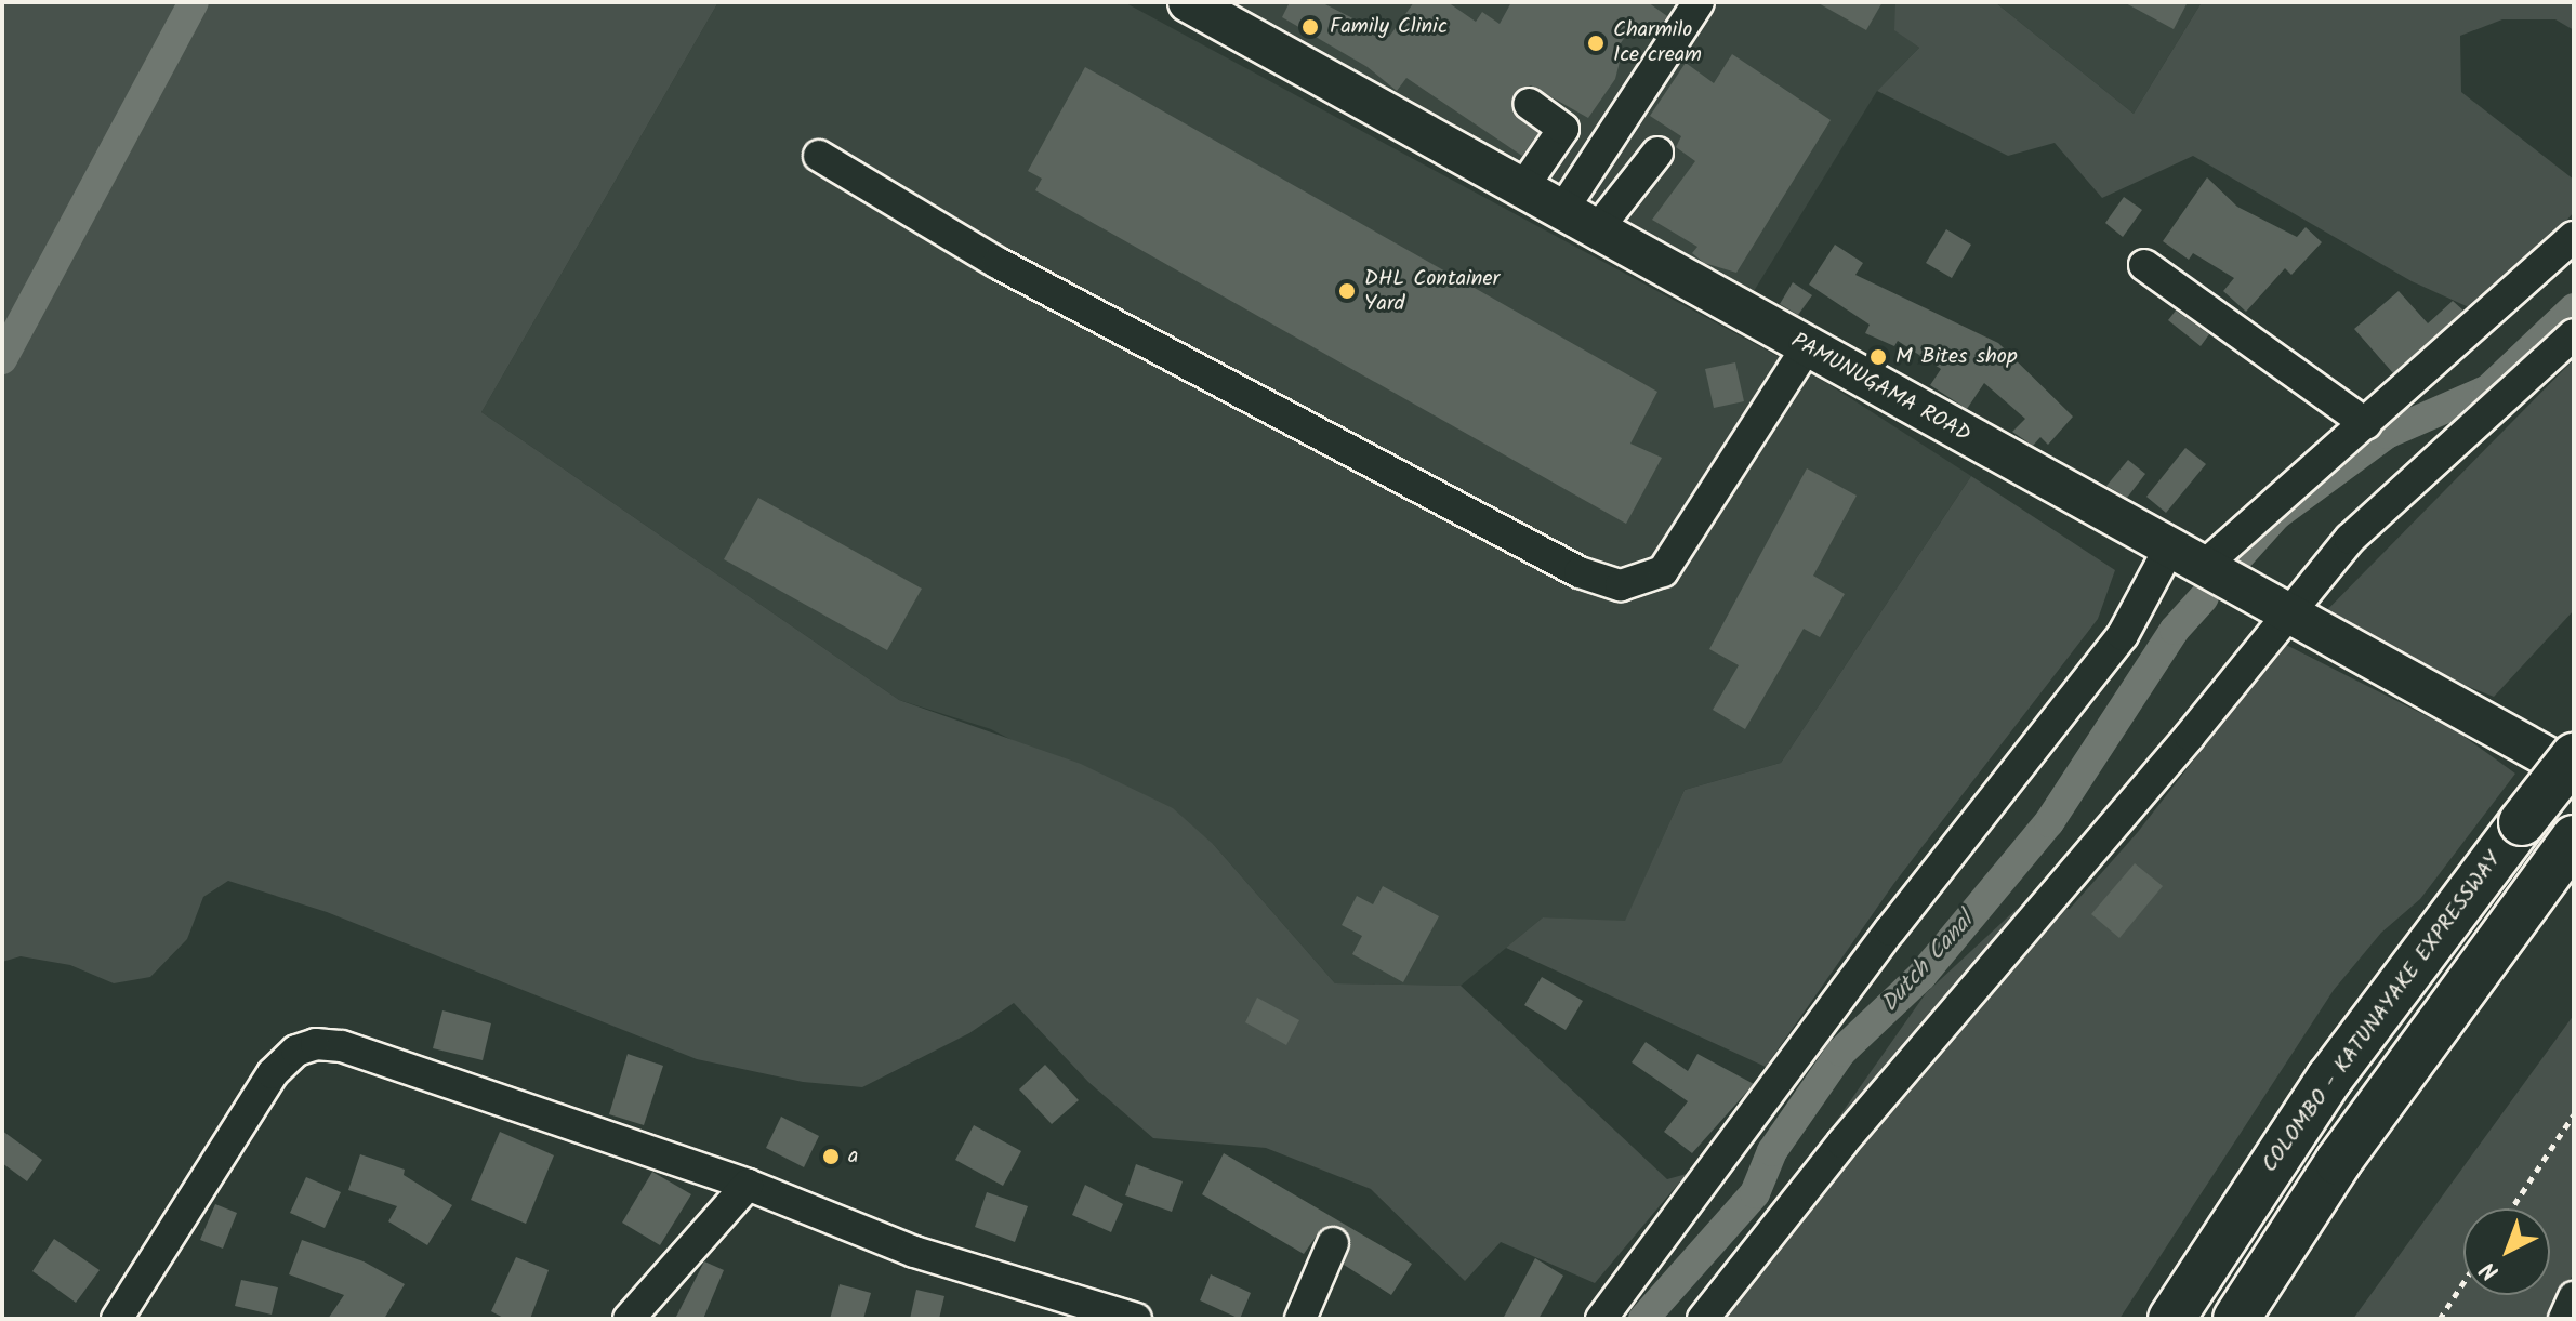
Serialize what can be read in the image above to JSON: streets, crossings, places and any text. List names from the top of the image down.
{
  "streets": {
    "highway": ["COLOMBO - KATUNAYAKE EXPRESSWAY"],
    "main road": ["PAMUNUGAMA ROAD"]
  },
  "water": ["Dutch Canal"],
  "places": [
    "Family Clinic",
    "Charmilo Ice cream",
    "DHL Container Yard",
    "M Bites shop",
    "a"
  ],
  "north": "bottom left"
}
